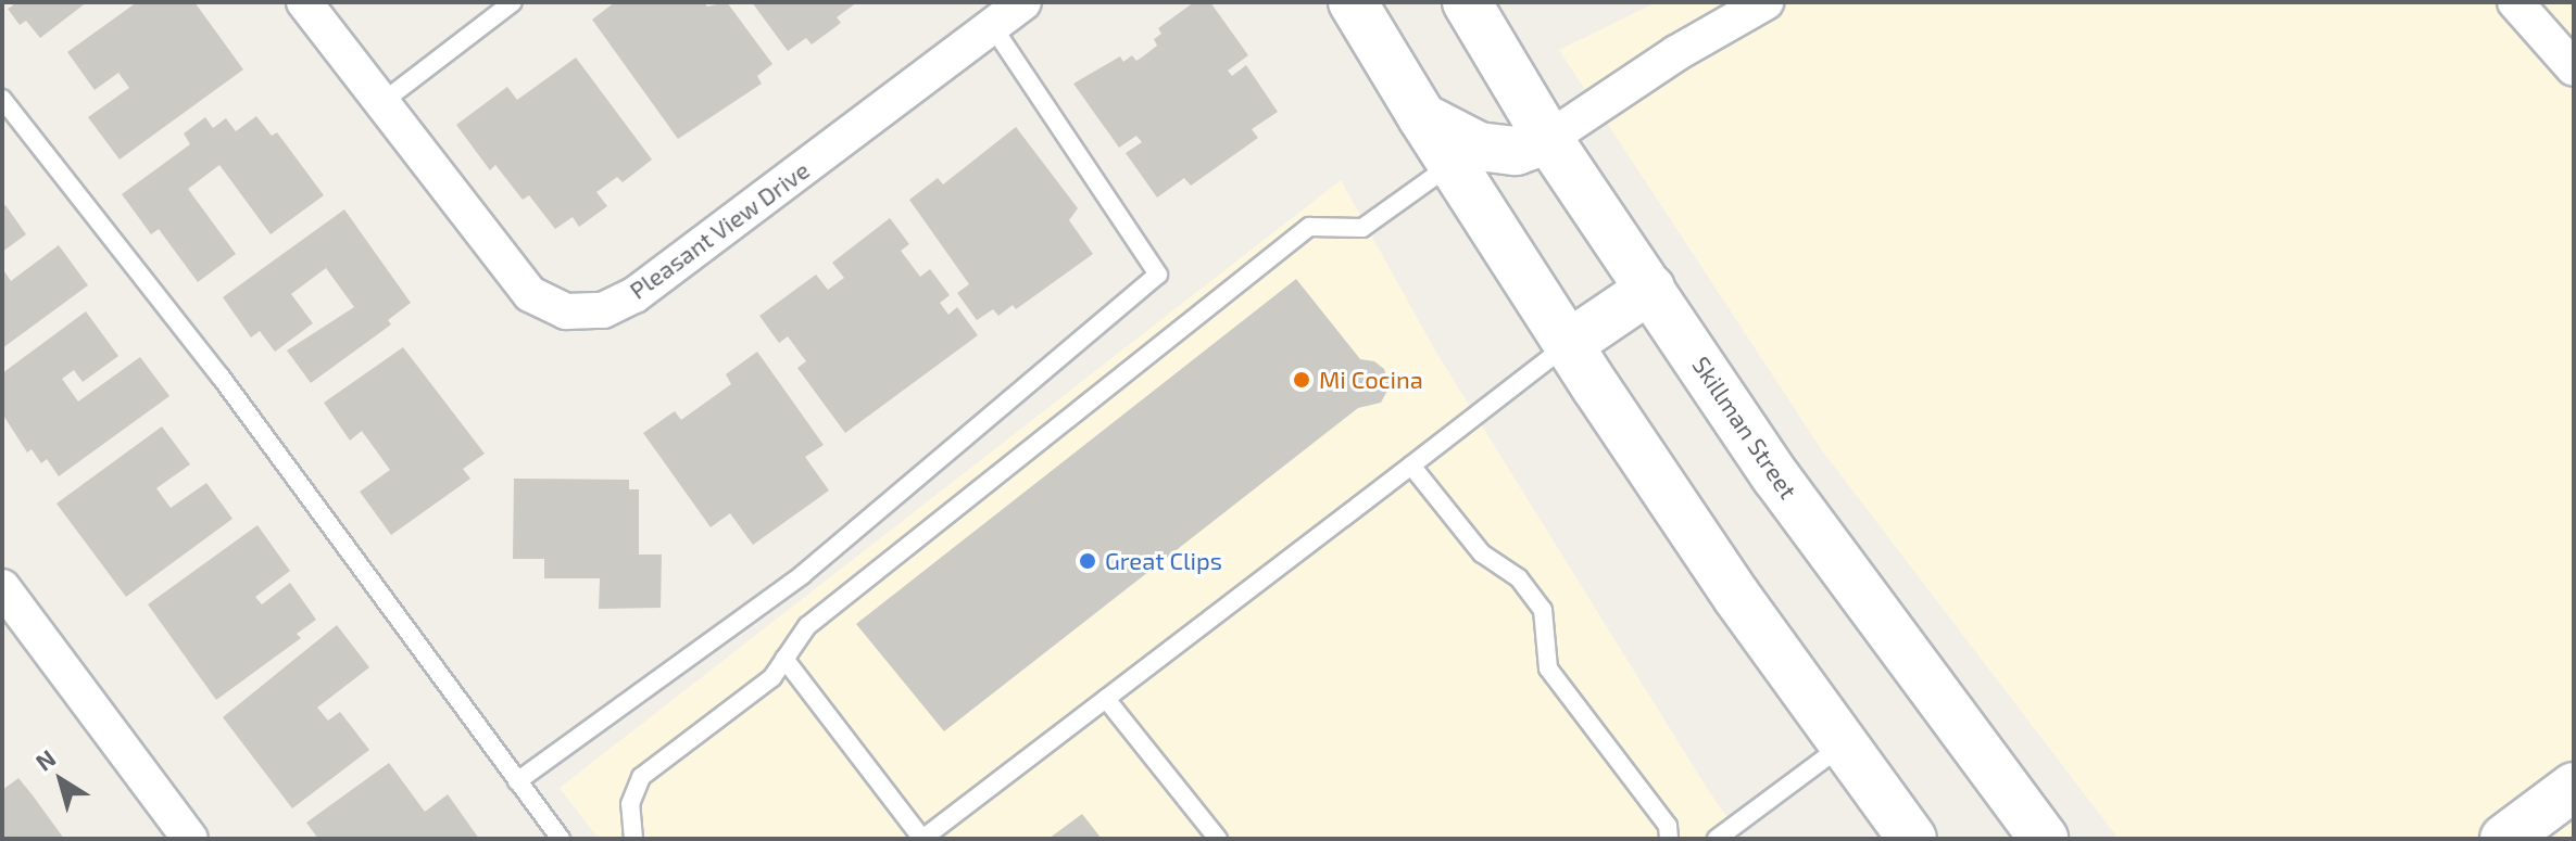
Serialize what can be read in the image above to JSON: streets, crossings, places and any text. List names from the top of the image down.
{
  "streets": {
    "main road": ["Skillman Street"],
    "street": ["Pleasant View Drive"]
  },
  "places": ["Mi Cocina", "Great Clips"],
  "north": "top left"
}
